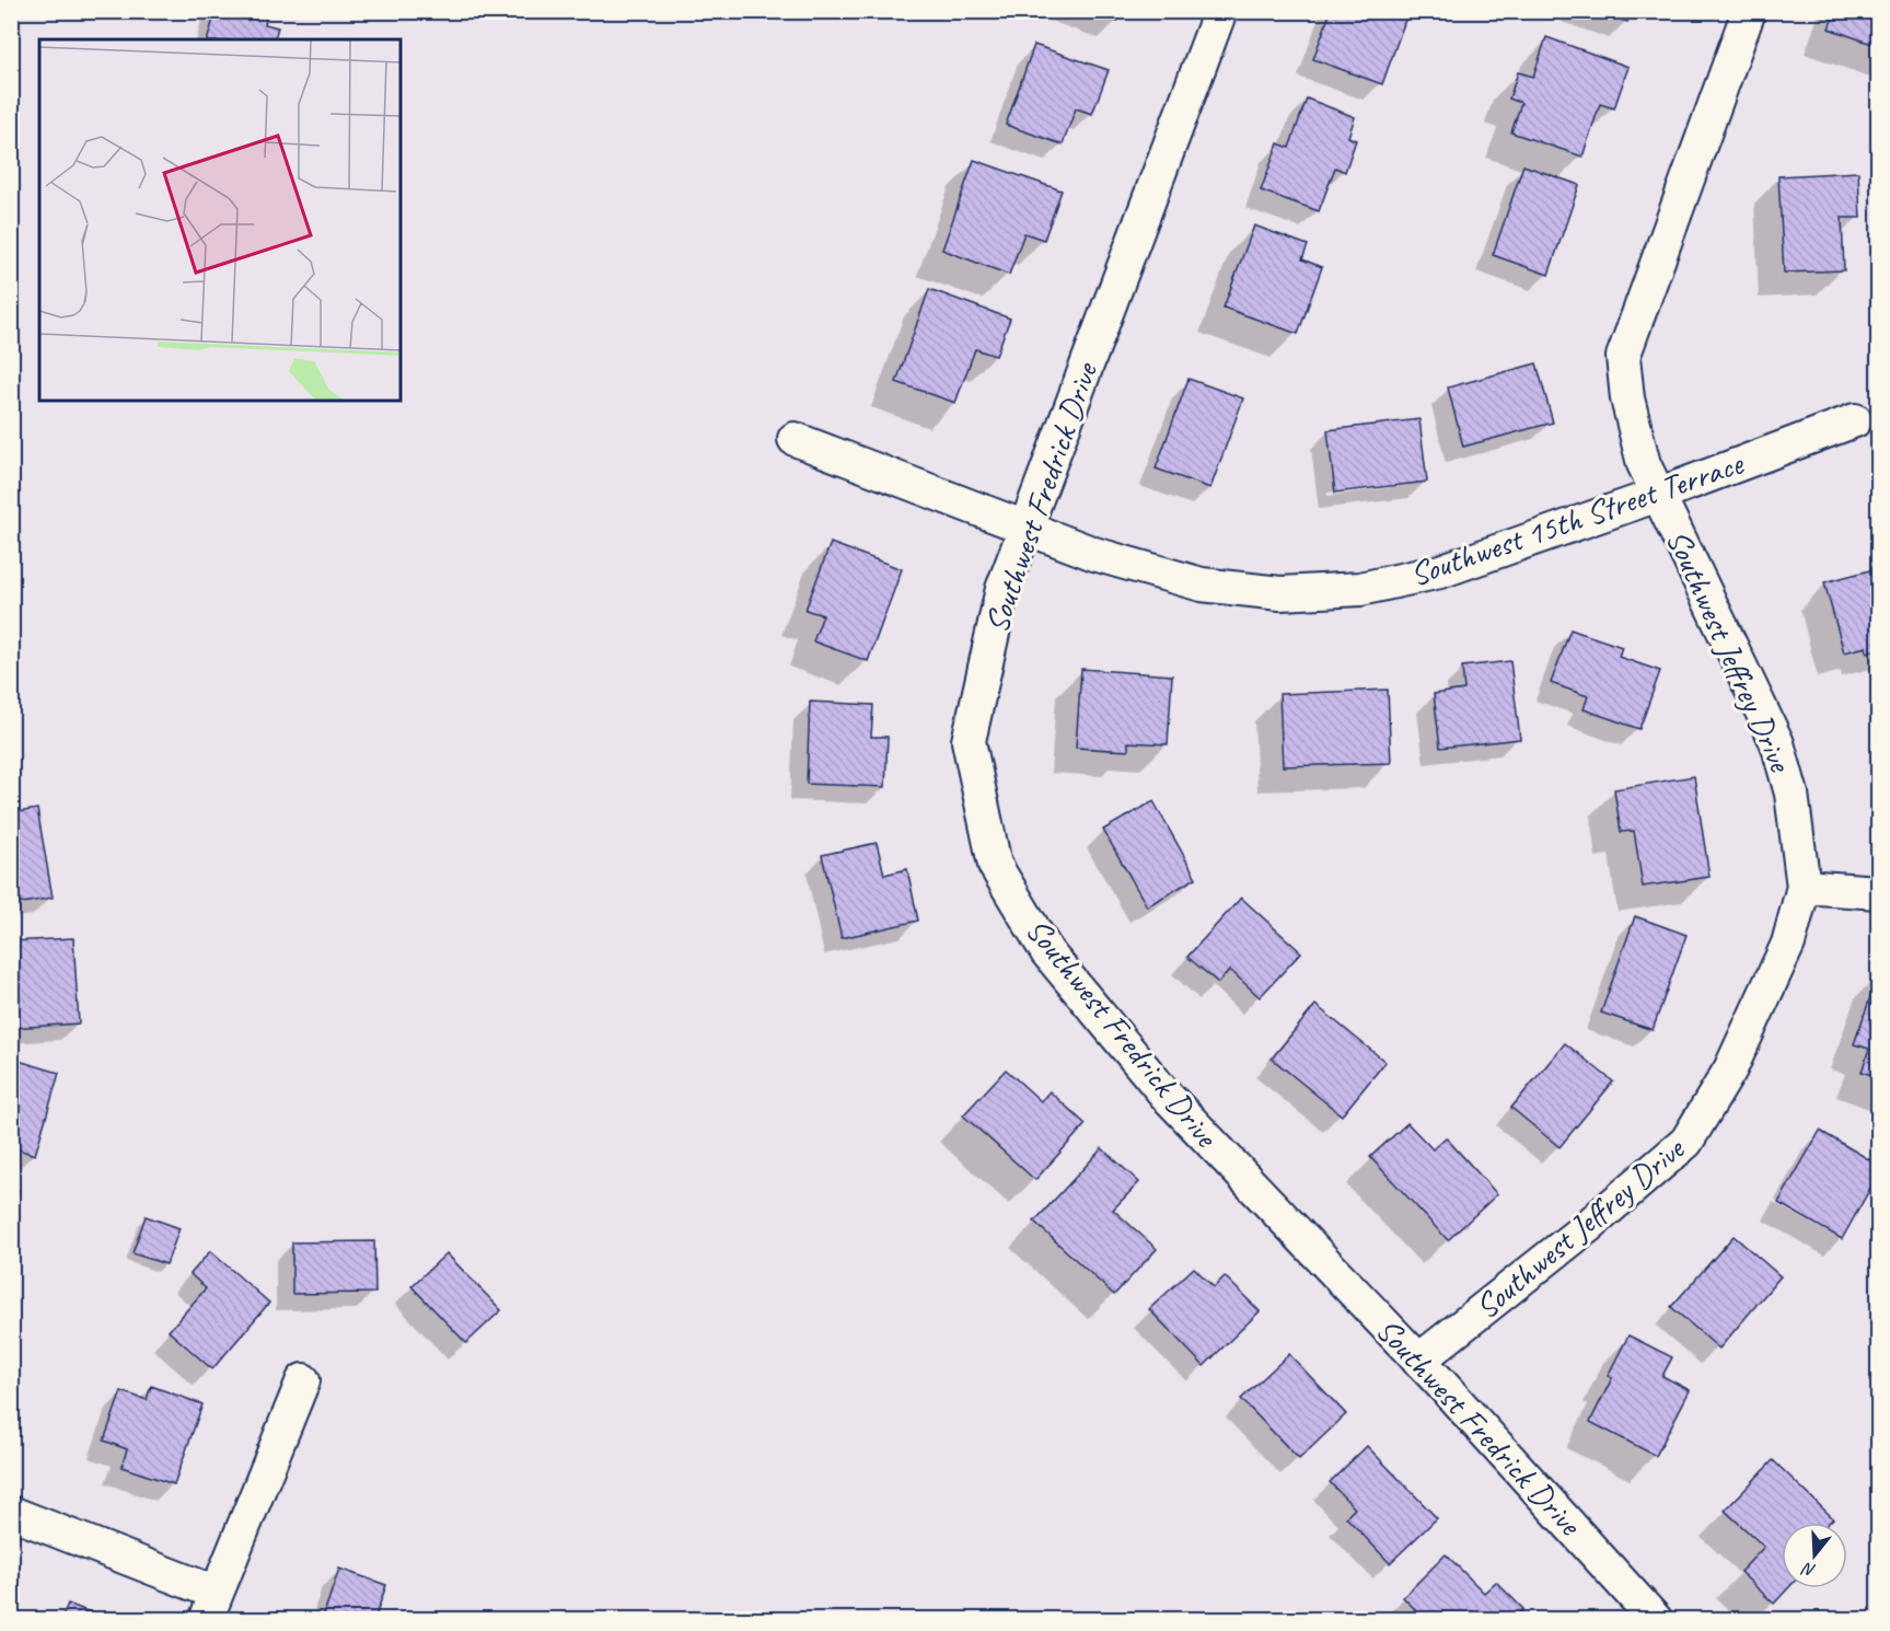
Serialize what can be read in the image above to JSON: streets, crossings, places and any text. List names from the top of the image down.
{
  "streets": {
    "street": ["Southwest Fredrick Drive", "Southwest 15th Street Terrace", "Southwest Jeffrey Drive"]
  },
  "crossings": [
    ["Southwest Fredrick Drive", "Southwest 15th Street Terrace"],
    ["Southwest Fredrick Drive", "Southwest Jeffrey Drive"],
    ["Southwest 15th Street Terrace", "Southwest Jeffrey Drive"]
  ],
  "north": "bottom"
}
